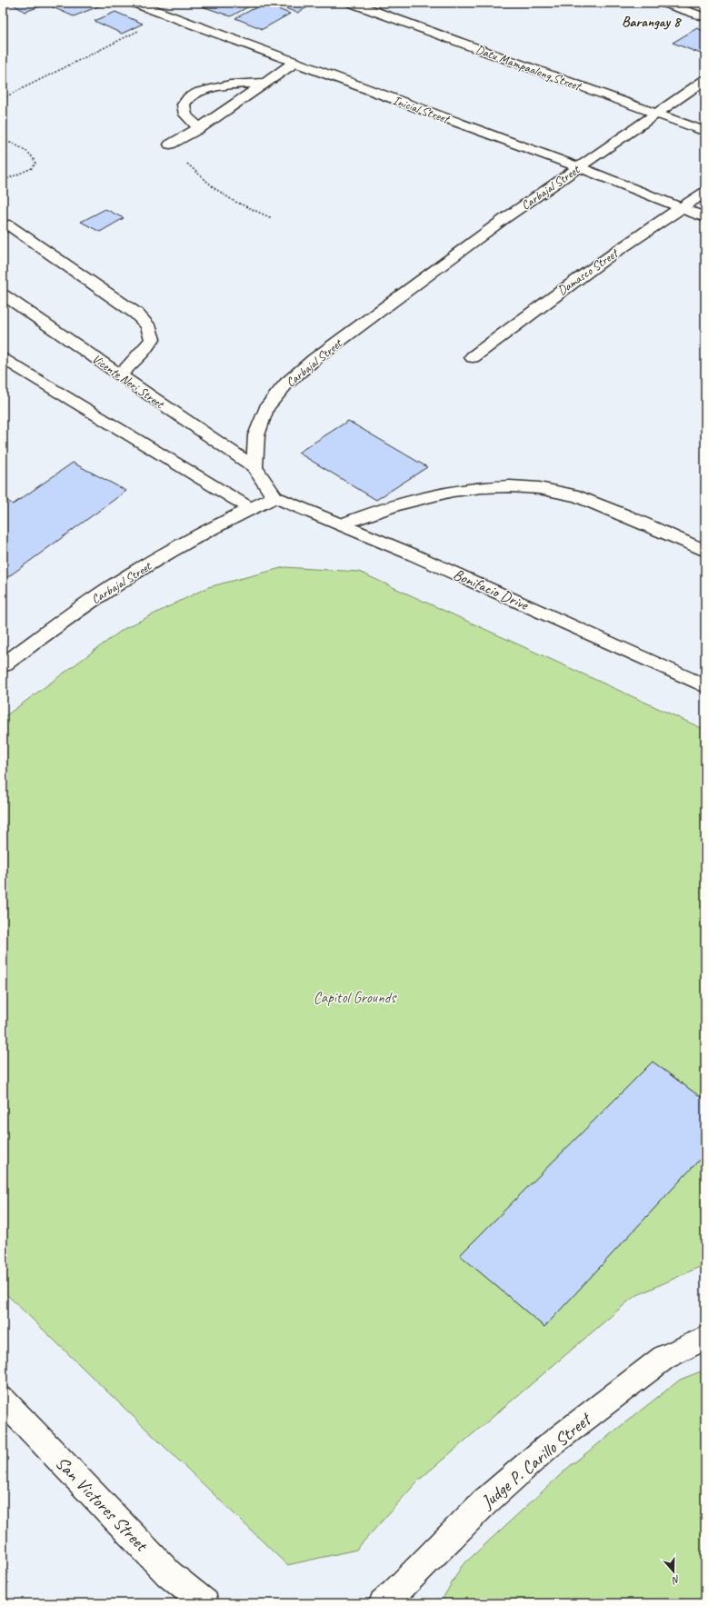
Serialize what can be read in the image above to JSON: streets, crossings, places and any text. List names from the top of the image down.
{
  "streets": {
    "street": [
      "Datu Mampaalong Street",
      "Inicial Street",
      "Carbajal Street",
      "Damasco Street",
      "Vicente Neri Street",
      "Bonifacio Drive",
      "Judge P. Carillo Street",
      "San Victores Street"
    ]
  },
  "crossings": [
    ["Datu Mampaalong Street", "Carbajal Street"],
    ["Inicial Street", "Carbajal Street"],
    ["Inicial Street", "Damasco Street"],
    ["Carbajal Street", "Vicente Neri Street"],
    ["Carbajal Street", "Bonifacio Drive"]
  ],
  "districts": ["Barangay 8"],
  "parks": ["Capitol Grounds"],
  "north": "bottom"
}
